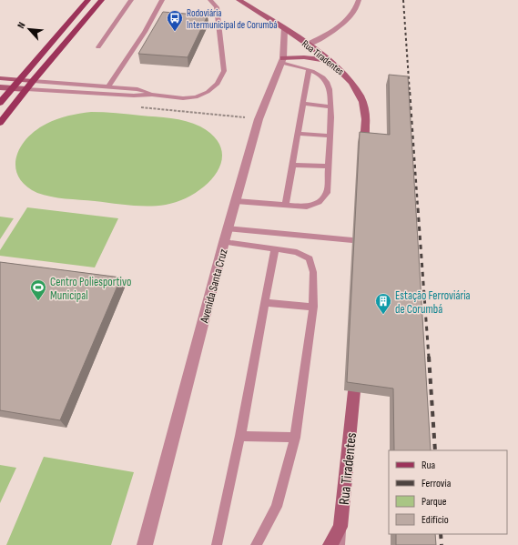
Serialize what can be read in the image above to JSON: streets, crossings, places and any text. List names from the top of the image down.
{
  "streets": {
    "street": ["Rua Tiradentes", "Avenida Santa Cruz"]
  },
  "crossings": [
    ["Rua Tiradentes", "Avenida Santa Cruz"]
  ],
  "places": {
    "bus stop": ["Rodoviária Intermunicipal de Corumbá"],
    "sports": ["Centro Poliesportivo Municipal"],
    "building": ["Estação Ferroviária de Corumbá"]
  },
  "legend": [
    "Rua",
    "Ferrovia",
    "Parque",
    "Edifício"
  ],
  "north": "top left"
}
